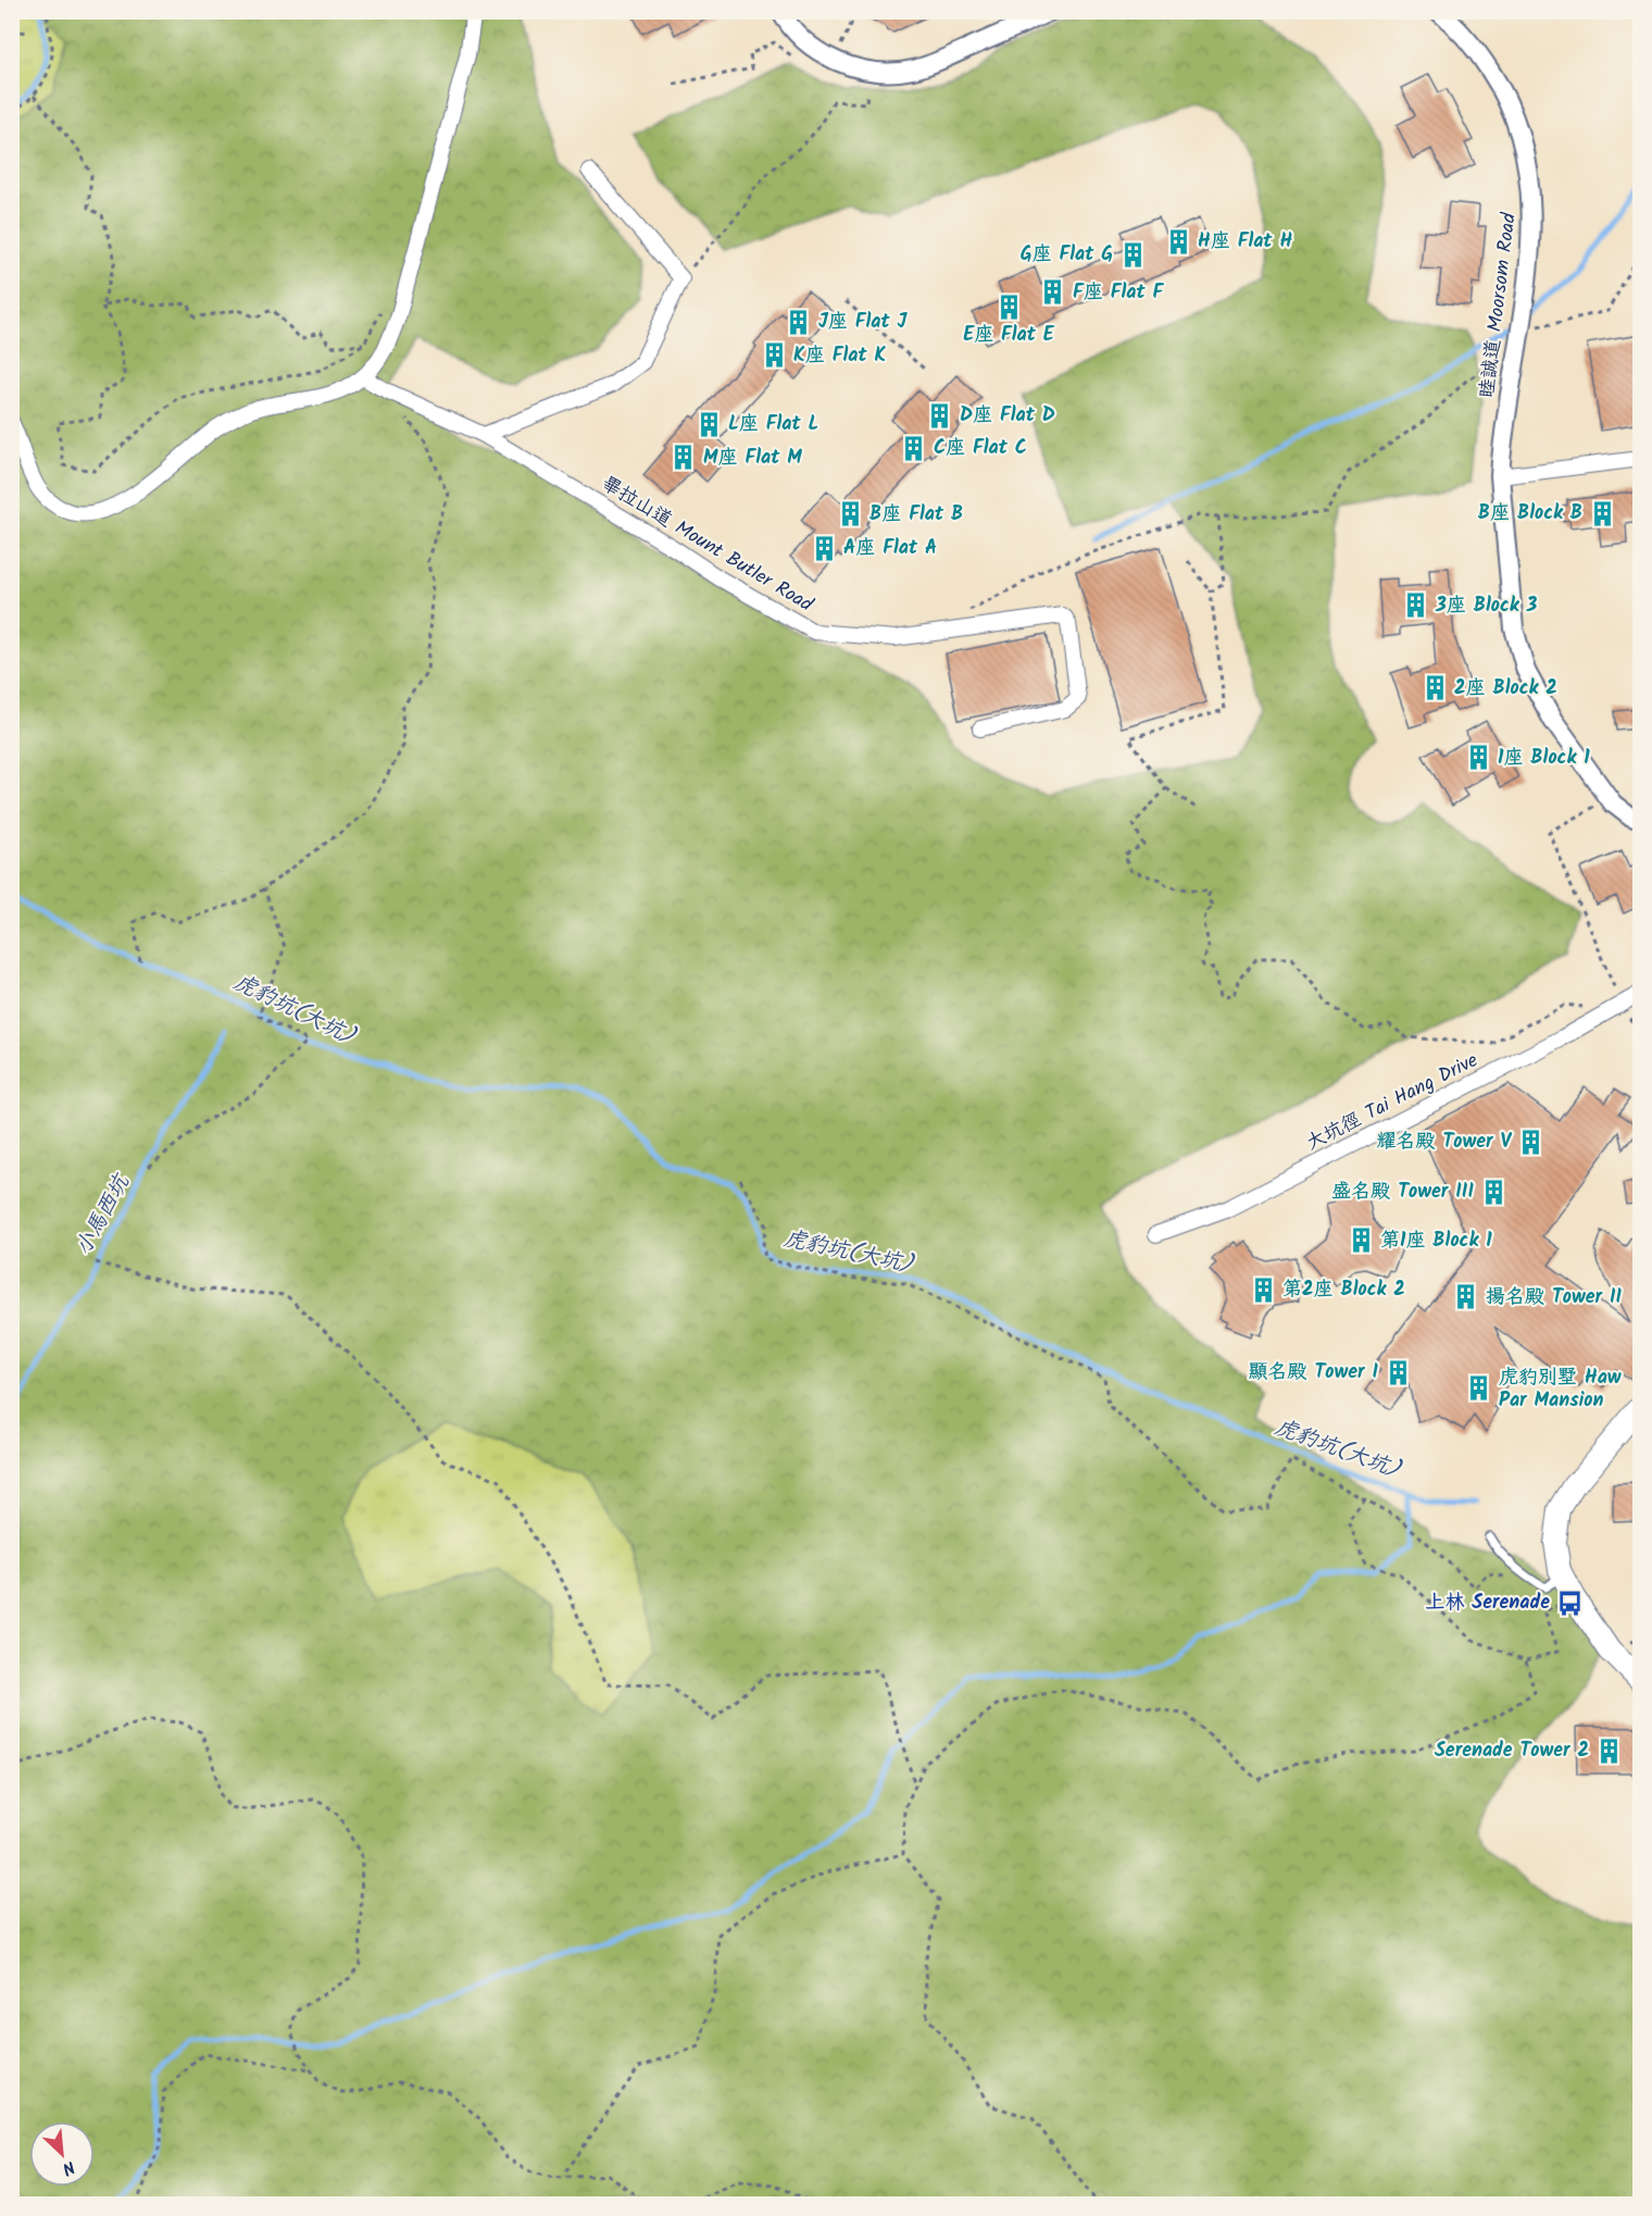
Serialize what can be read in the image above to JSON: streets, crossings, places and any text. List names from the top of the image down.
{
  "streets": {
    "street": ["睦誠道 Moorsom Road", "畢拉山道 Mount Butler Road", "大坑徑 Tai Hang Drive"]
  },
  "water": ["虎豹坑(大坑)", "小馬西坑"],
  "places": {
    "building": [
      "H座 Flat H",
      "G座 Flat G",
      "F座 Flat F",
      "E座 Flat E",
      "J座 Flat J",
      "K座 Flat K",
      "D座 Flat D",
      "L座 Flat L",
      "C座 Flat C",
      "M座 Flat M",
      "B座 Block B",
      "B座 Flat B",
      "A座 Flat A",
      "3座 Block 3",
      "2座 Block 2",
      "1座 Block 1",
      "耀名殿 Tower V",
      "盛名殿 Tower III",
      "第1座 Block 1",
      "第2座 Block 2",
      "揚名殿 Tower II",
      "顯名殿 Tower I",
      "虎豹別墅 Haw Par Mansion",
      "Serenade Tower 2"
    ],
    "bus stop": ["上林 Serenade"]
  },
  "north": "bottom right"
}
